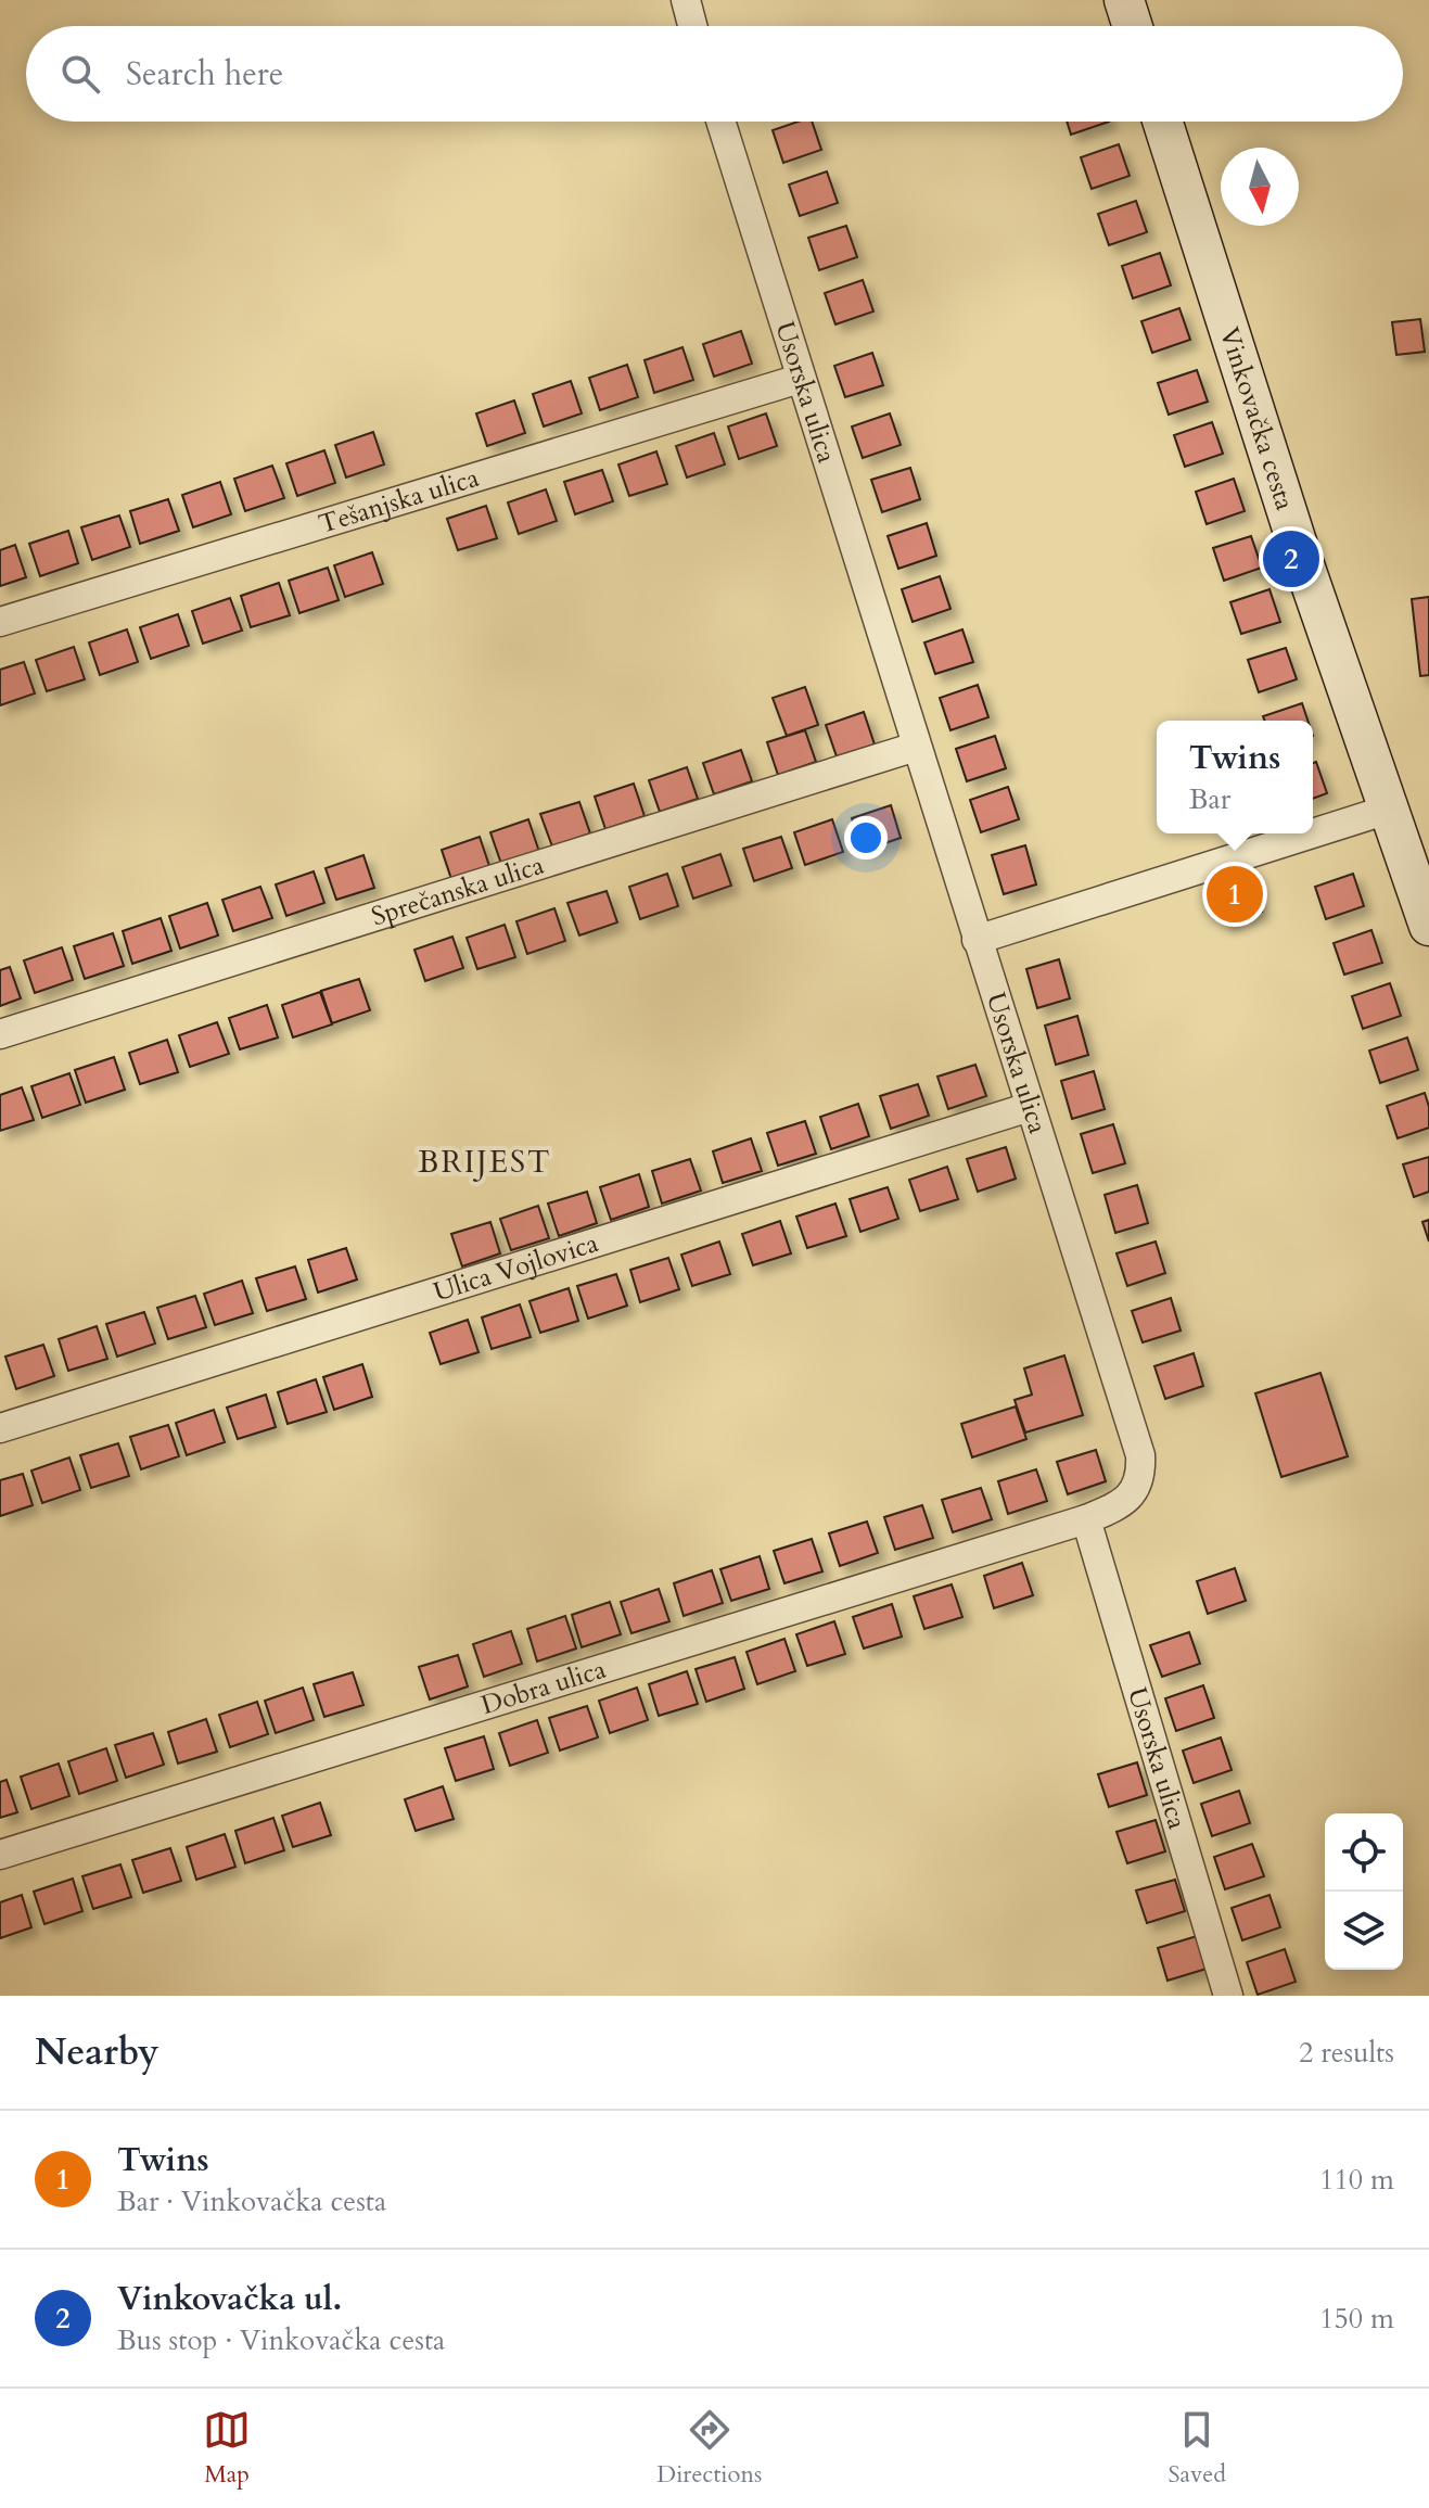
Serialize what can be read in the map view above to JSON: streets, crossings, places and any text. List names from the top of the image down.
{
  "streets": {
    "main road": ["Vinkovačka cesta"],
    "street": [
      "Usorska ulica",
      "Tešanjska ulica",
      "Sprečanska ulica",
      "Ulica Vojlovica",
      "Dobra ulica"
    ]
  },
  "crossings": [
    ["Usorska ulica", "Tešanjska ulica"],
    ["Usorska ulica", "Sprečanska ulica"],
    ["Usorska ulica", "Ulica Vojlovica"],
    ["Usorska ulica", "Dobra ulica"]
  ],
  "districts": ["BRIJEST"],
  "north": "bottom",
  "page": {
    "search": "Search here",
    "pins": ["2", "1"],
    "popup": ["Twins", "Bar"],
    "heading": ["Nearby", "2 results"],
    "list": [
      {
        "mark": "1",
        "name": "Twins",
        "note": "Bar · Vinkovačka cesta",
        "value": "110 m"
      },
      {
        "mark": "2",
        "name": "Vinkovačka ul.",
        "note": "Bus stop · Vinkovačka cesta",
        "value": "150 m"
      }
    ],
    "nav": ["Map", "Directions", "Saved"]
  }
}
